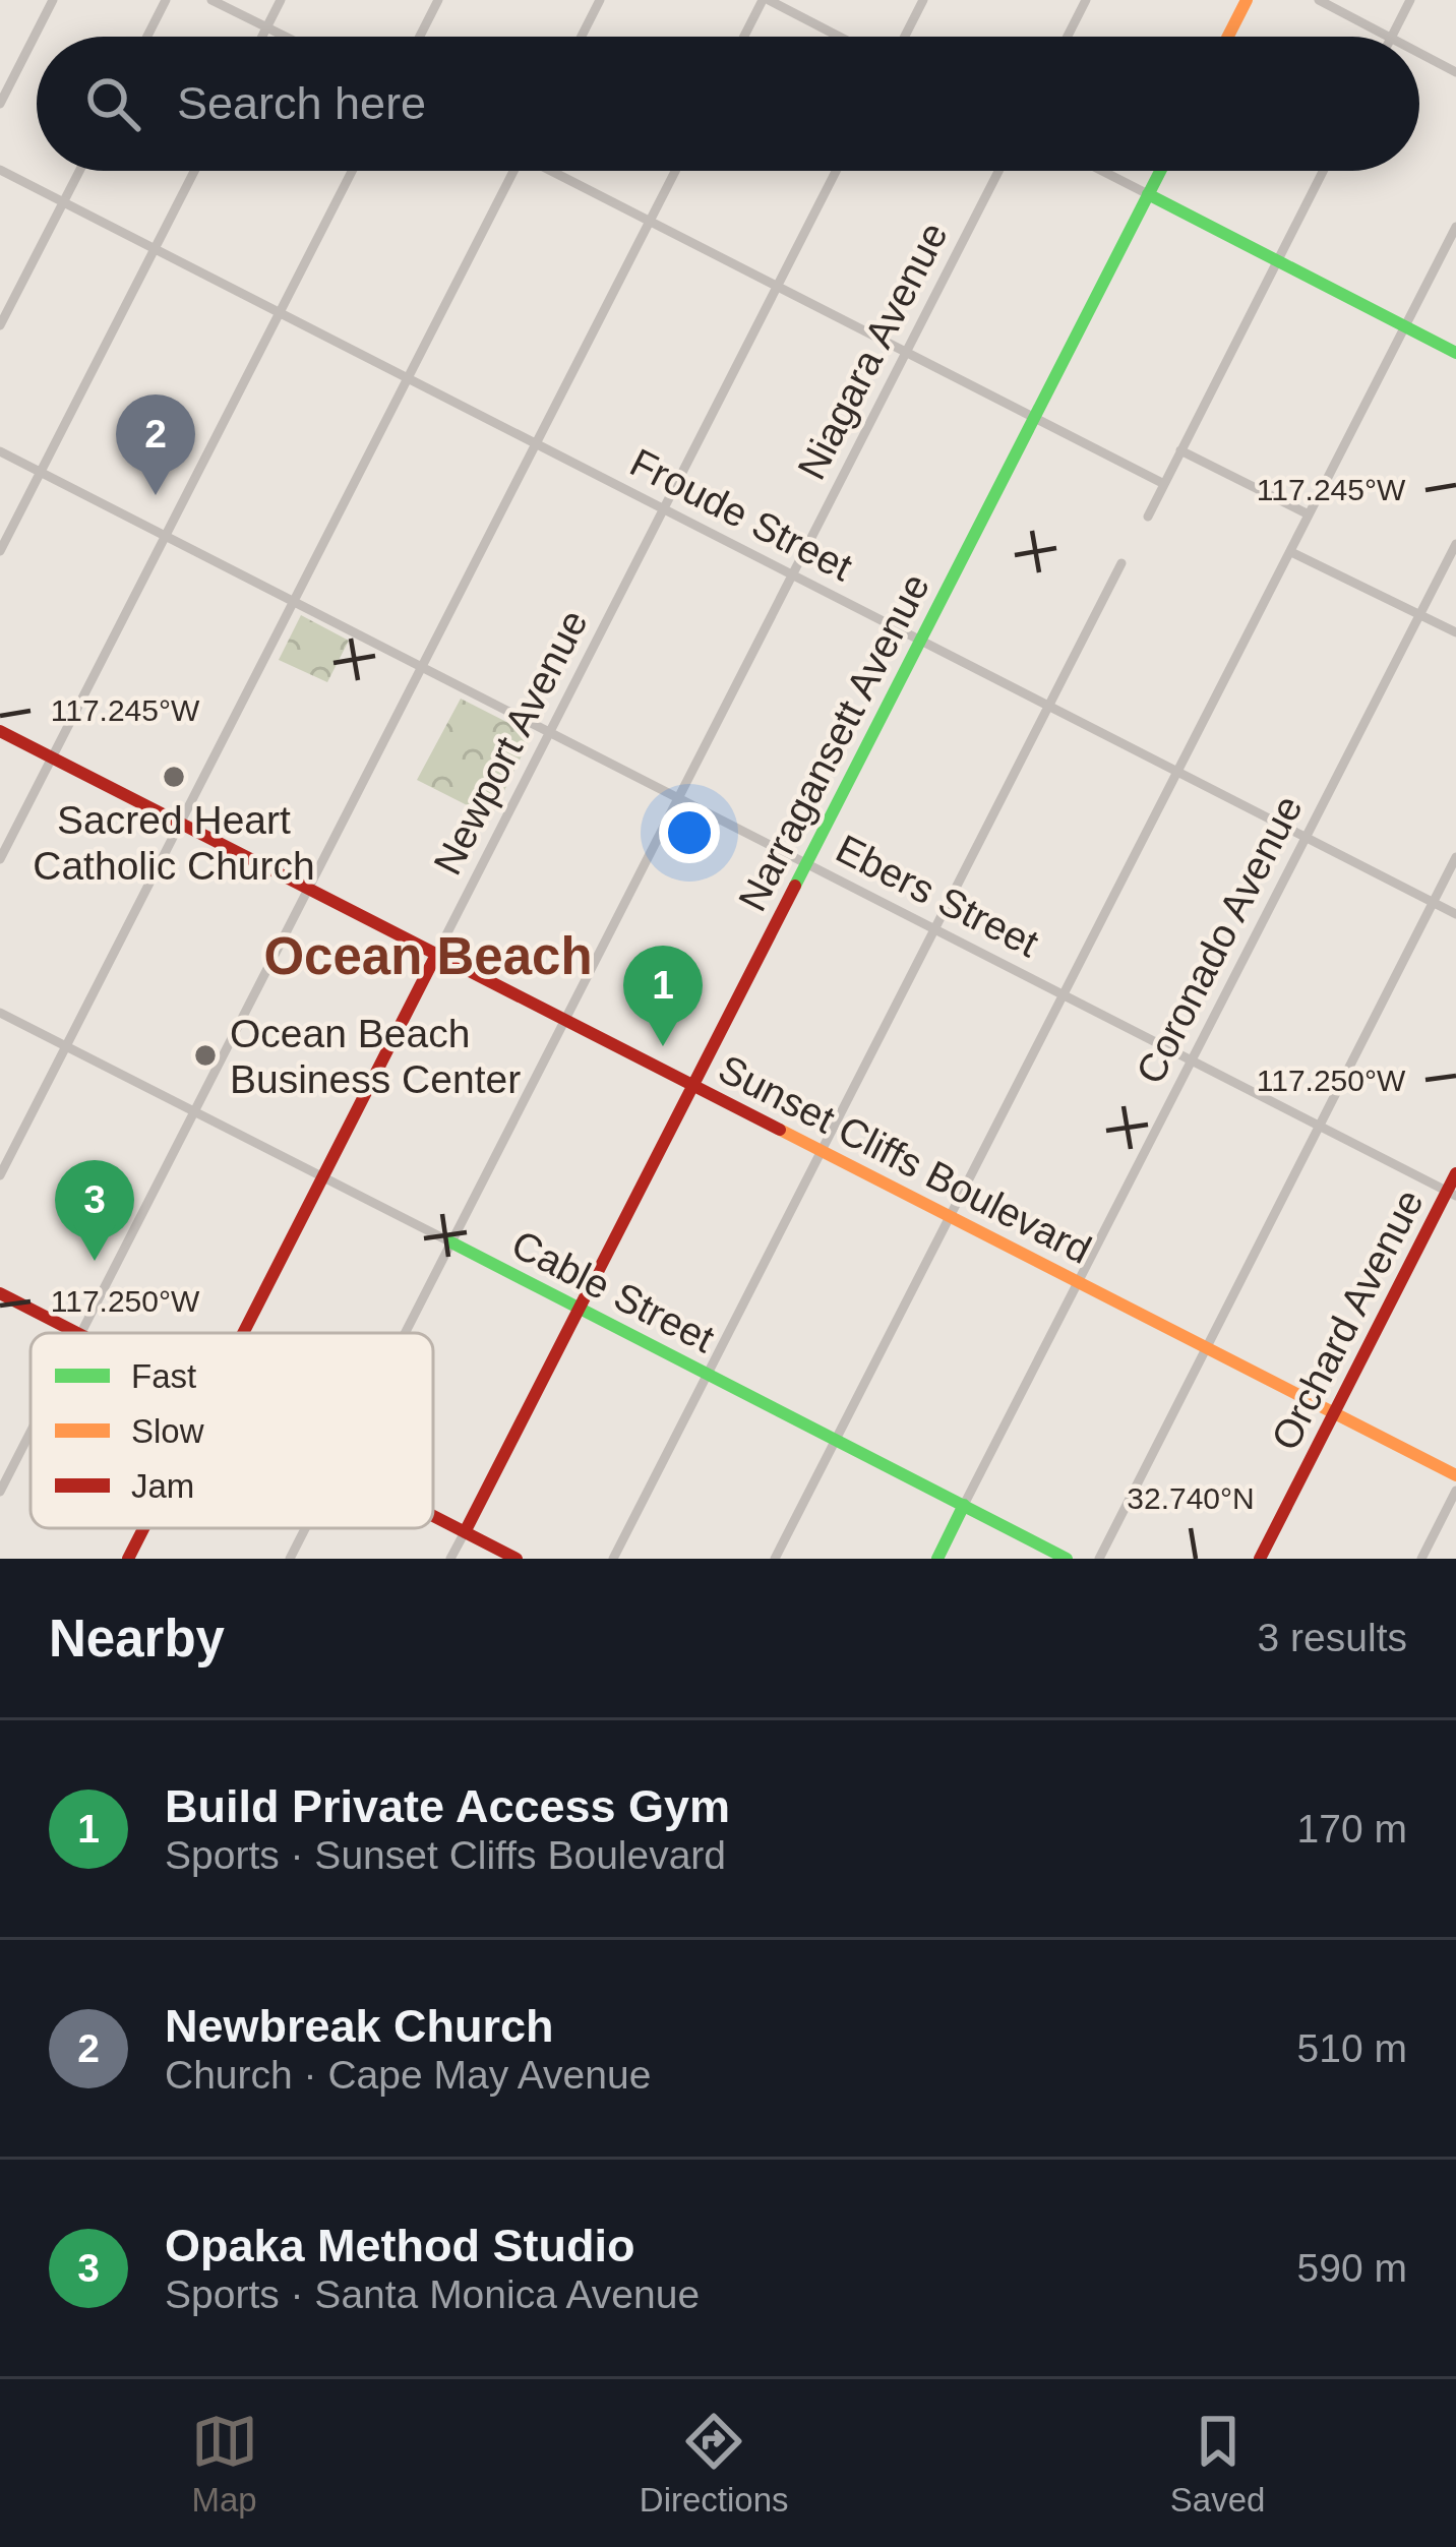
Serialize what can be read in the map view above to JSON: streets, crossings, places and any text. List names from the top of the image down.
{
  "streets": {
    "street": [
      "Niagara Avenue",
      "Froude Street",
      "Newport Avenue",
      "Narragansett Avenue",
      "Ebers Street",
      "Coronado Avenue",
      "Sunset Cliffs Boulevard",
      "Cable Street",
      "Orchard Avenue"
    ]
  },
  "crossings": [
    ["Niagara Avenue", "Froude Street"],
    ["Niagara Avenue", "Ebers Street"],
    ["Niagara Avenue", "Sunset Cliffs Boulevard"],
    ["Niagara Avenue", "Cable Street"],
    ["Froude Street", "Newport Avenue"],
    ["Froude Street", "Narragansett Avenue"],
    ["Froude Street", "Coronado Avenue"],
    ["Newport Avenue", "Ebers Street"],
    ["Newport Avenue", "Sunset Cliffs Boulevard"],
    ["Newport Avenue", "Cable Street"],
    ["Narragansett Avenue", "Ebers Street"],
    ["Narragansett Avenue", "Sunset Cliffs Boulevard"],
    ["Narragansett Avenue", "Cable Street"],
    ["Ebers Street", "Coronado Avenue"],
    ["Ebers Street", "Orchard Avenue"],
    ["Coronado Avenue", "Sunset Cliffs Boulevard"],
    ["Coronado Avenue", "Cable Street"],
    ["Sunset Cliffs Boulevard", "Orchard Avenue"]
  ],
  "districts": ["Ocean Beach"],
  "places": ["Sacred Heart Catholic Church", "Ocean Beach Business Center"],
  "legend": ["Fast", "Slow", "Jam"],
  "page": {
    "search": "Search here",
    "pins": ["2", "1", "3"],
    "heading": ["Nearby", "3 results"],
    "list": [
      {
        "mark": "1",
        "name": "Build Private Access Gym",
        "note": "Sports · Sunset Cliffs Boulevard",
        "value": "170 m"
      },
      {
        "mark": "2",
        "name": "Newbreak Church",
        "note": "Church · Cape May Avenue",
        "value": "510 m"
      },
      {
        "mark": "3",
        "name": "Opaka Method Studio",
        "note": "Sports · Santa Monica Avenue",
        "value": "590 m"
      }
    ],
    "nav": ["Map", "Directions", "Saved"]
  },
  "coordinates": ["117.245°W", "117.250°W", "32.740°N"]
}
